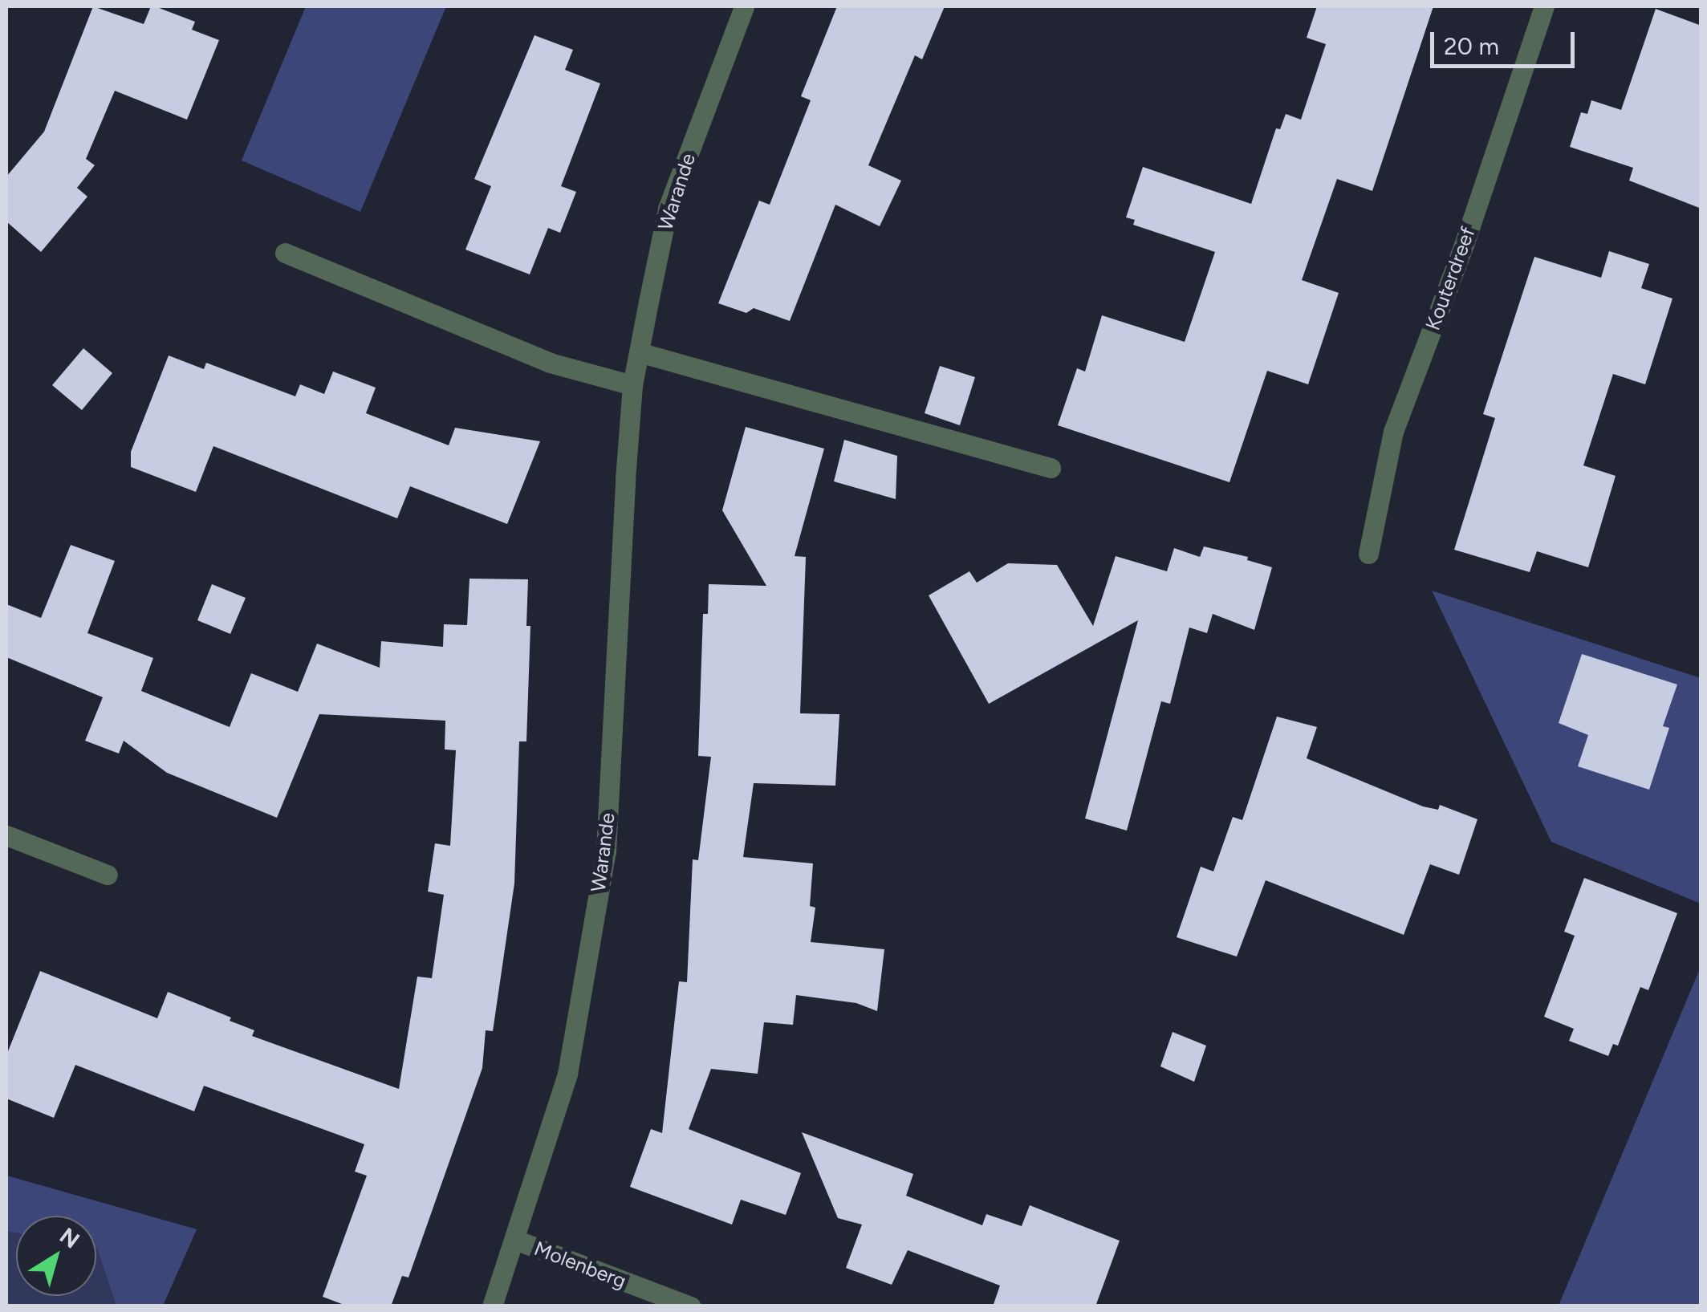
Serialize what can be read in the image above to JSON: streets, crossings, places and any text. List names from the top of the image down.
{
  "streets": {
    "street": ["Warande", "Kouterdreef", "Molenberg"]
  },
  "crossings": [
    ["Warande", "Molenberg"]
  ],
  "scale_bar": "20 m",
  "north": "top right"
}
